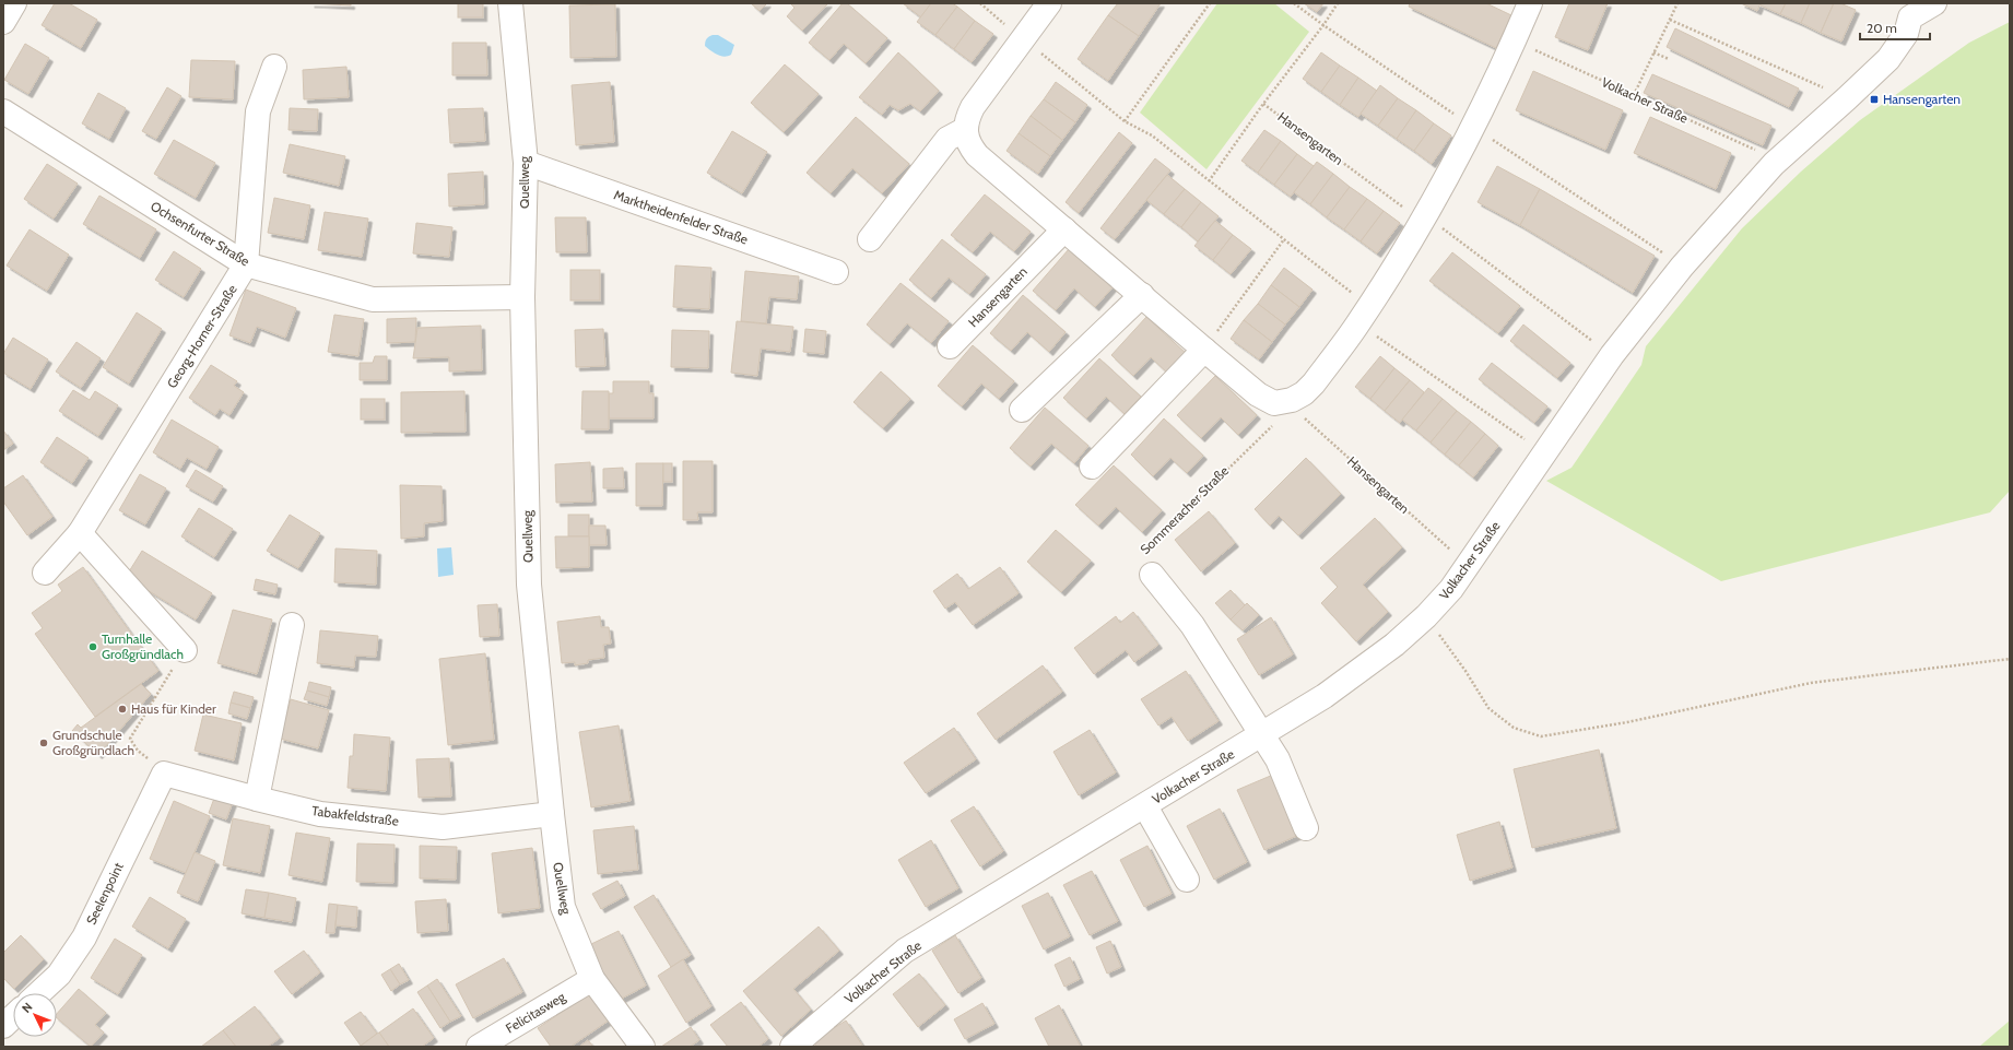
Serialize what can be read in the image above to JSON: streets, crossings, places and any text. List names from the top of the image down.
{
  "streets": {
    "street": [
      "Volkacher Straße",
      "Hansengarten",
      "Quellweg",
      "Marktheidenfelder Straße",
      "Ochsenfurter Straße",
      "Georg-Horner-Straße",
      "Sommeracher Straße",
      "Tabakfeldstraße",
      "Seelenpoint",
      "Felicitasweg"
    ]
  },
  "crossings": [
    ["Volkacher Straße", "Hansengarten"],
    ["Volkacher Straße", "Sommeracher Straße"],
    ["Hansengarten", "Sommeracher Straße"],
    ["Quellweg", "Marktheidenfelder Straße"],
    ["Quellweg", "Ochsenfurter Straße"],
    ["Quellweg", "Tabakfeldstraße"],
    ["Quellweg", "Felicitasweg"],
    ["Ochsenfurter Straße", "Georg-Horner-Straße"],
    ["Tabakfeldstraße", "Seelenpoint"]
  ],
  "places": {
    "transit": ["Hansengarten"],
    "other": ["Turnhalle Großgründlach", "Haus für Kinder", "Grundschule Großgründlach"]
  },
  "scale_bar": "20 m",
  "north": "top left"
}
